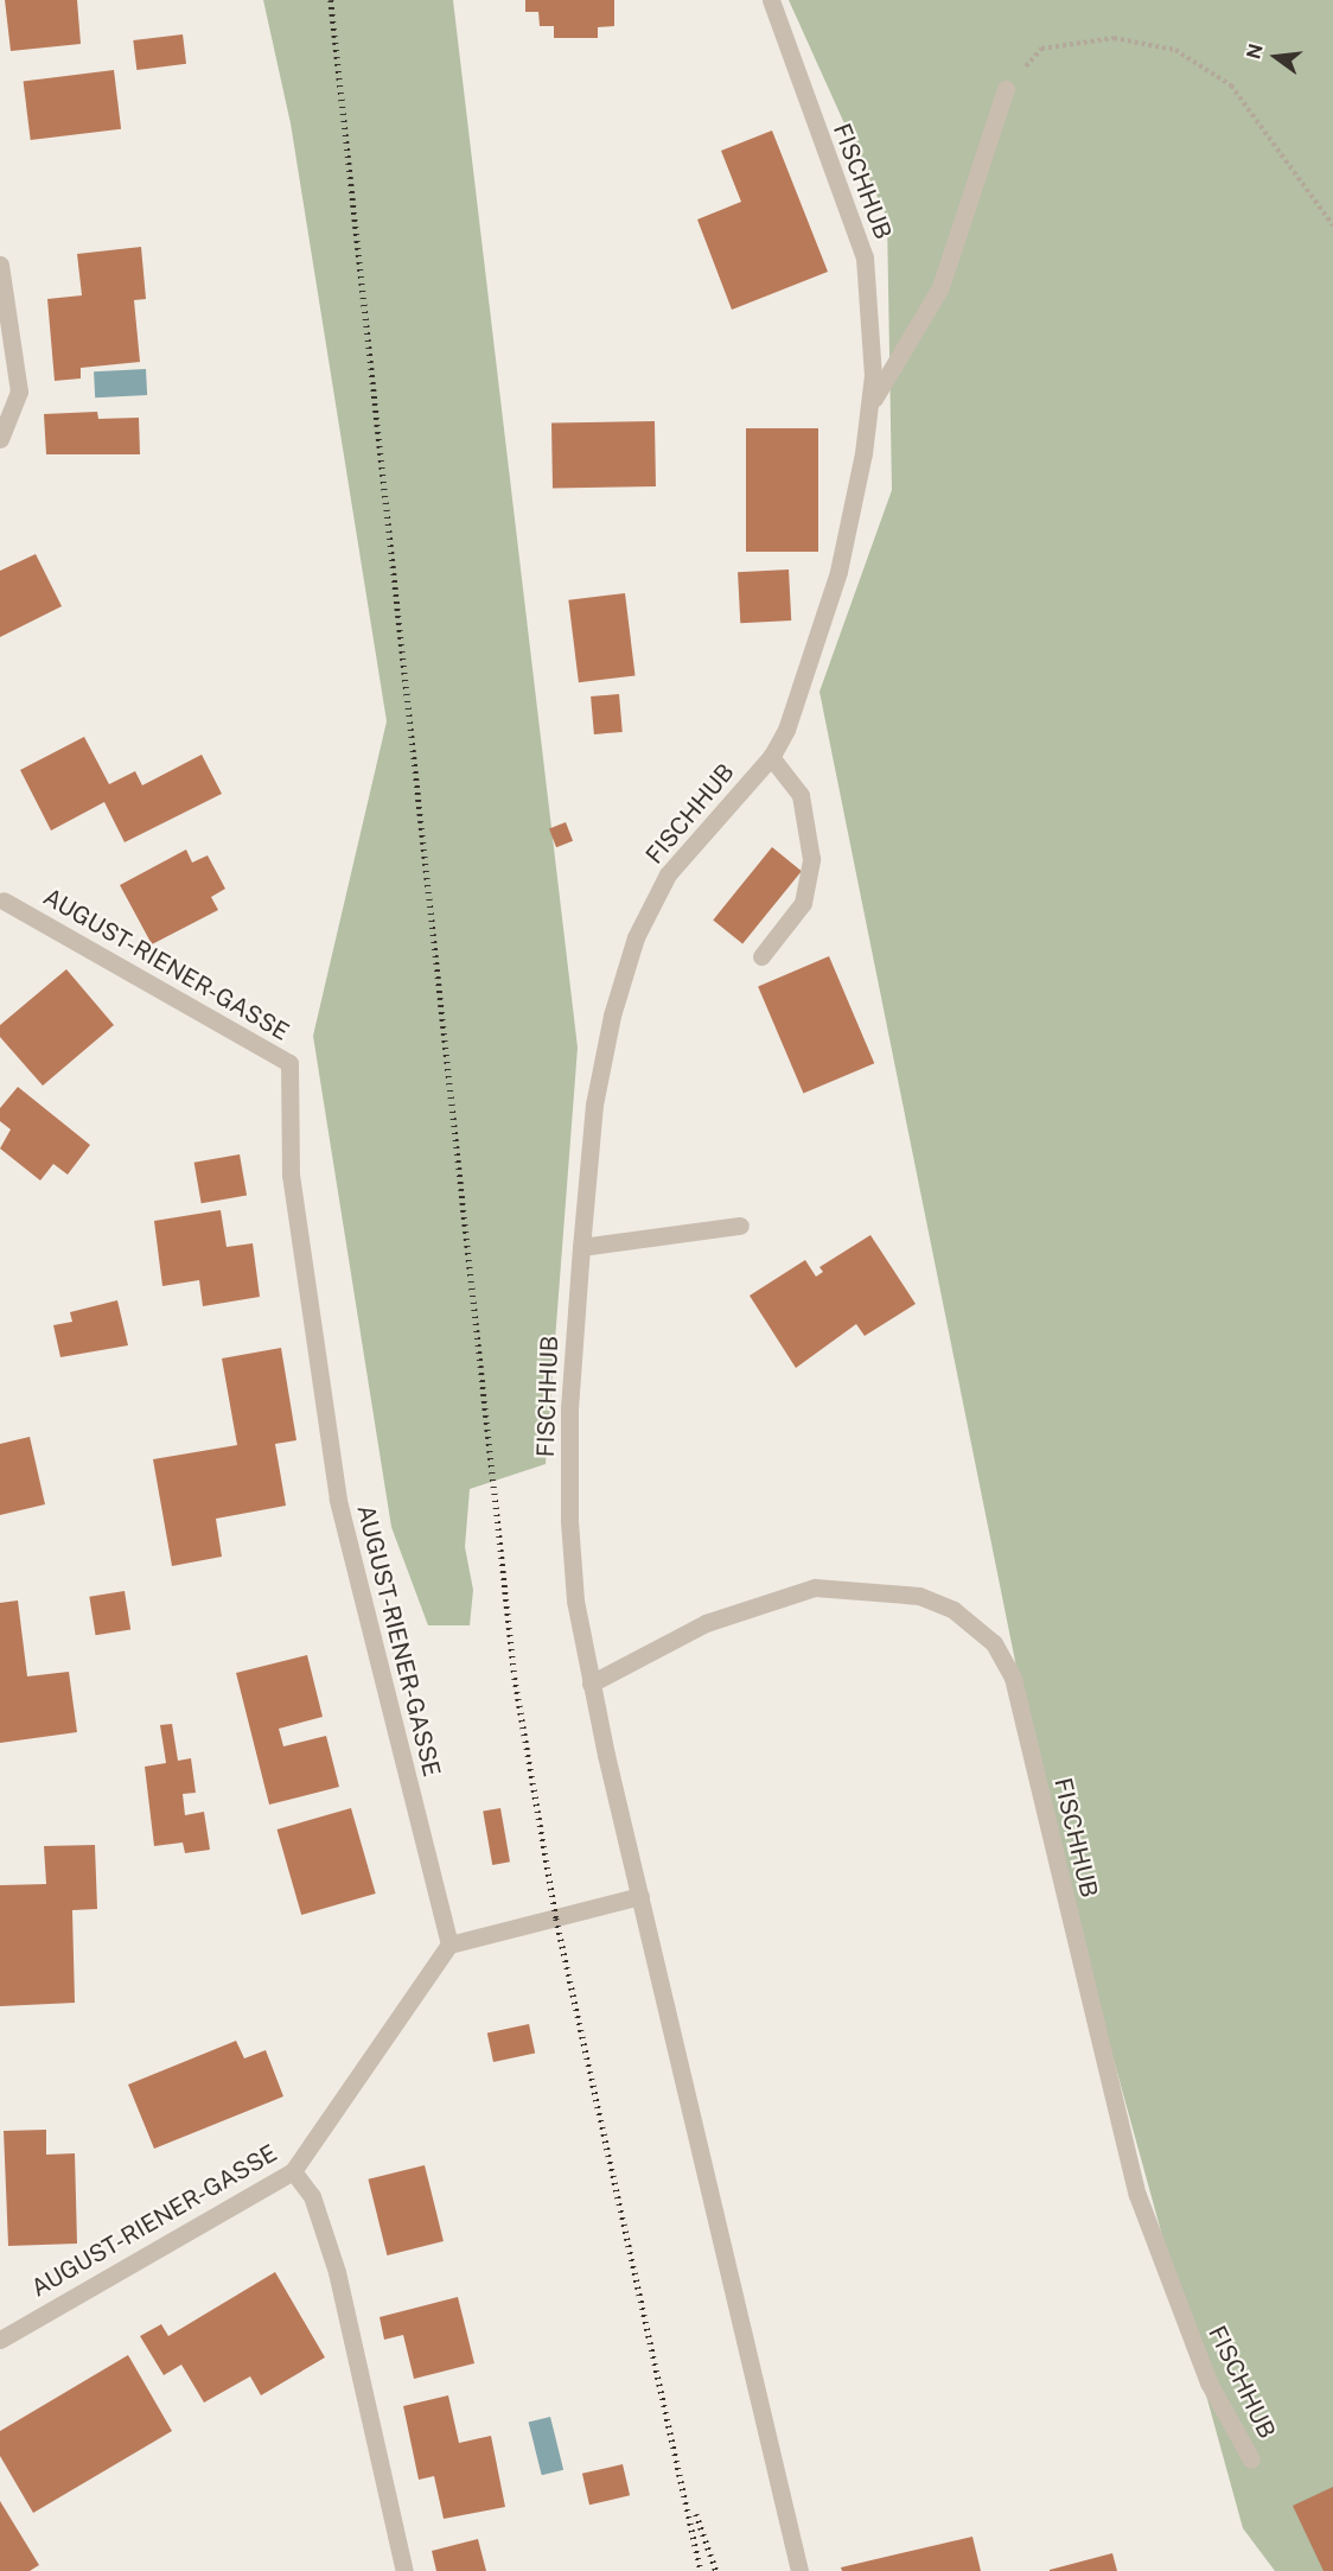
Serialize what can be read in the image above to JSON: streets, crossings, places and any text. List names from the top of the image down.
{
  "streets": {
    "street": ["FISCHHUB", "AUGUST-RIENER-GASSE"]
  },
  "north": "left"
}
